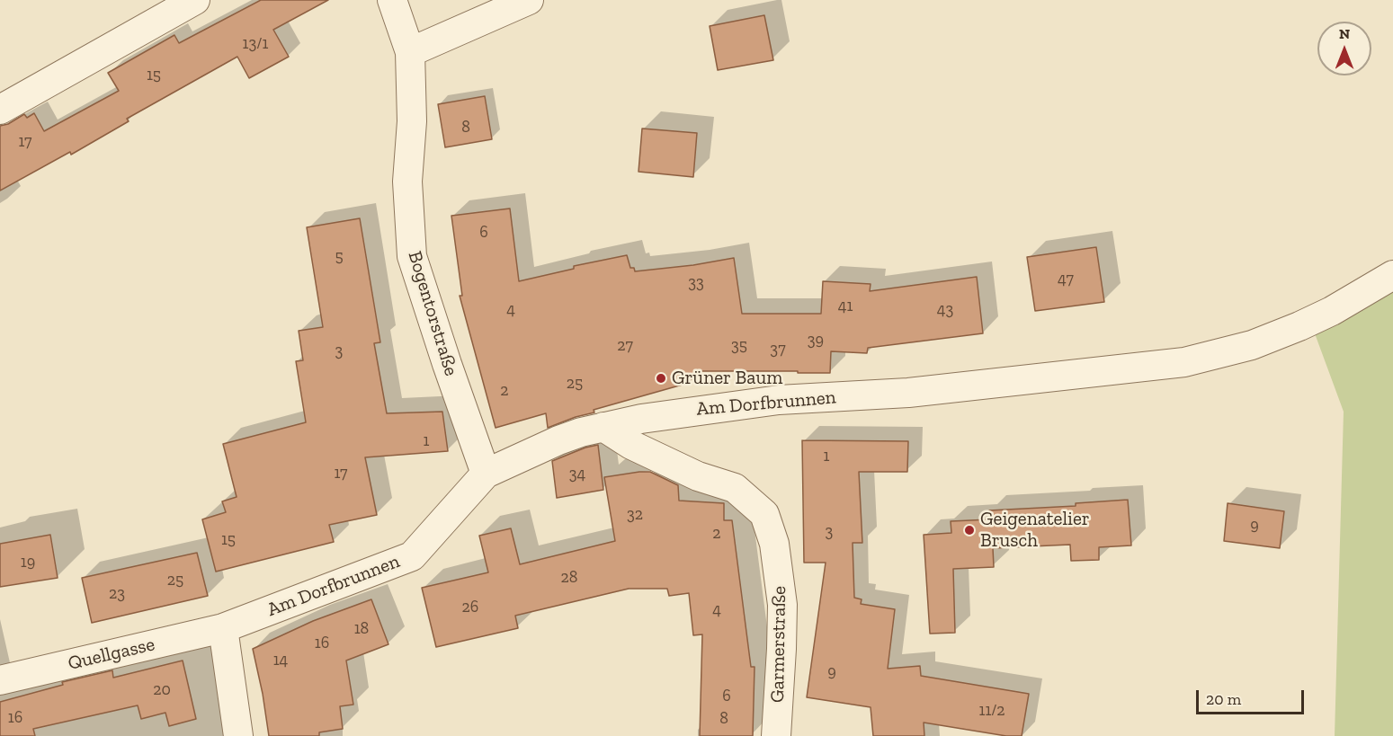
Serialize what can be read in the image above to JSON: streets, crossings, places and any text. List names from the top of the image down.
{
  "streets": {
    "street": [
      "Bogentorstraße",
      "Am Dorfbrunnen",
      "Garmerstraße",
      "Quellgasse"
    ]
  },
  "crossings": [
    ["Bogentorstraße", "Am Dorfbrunnen"],
    ["Am Dorfbrunnen", "Garmerstraße"],
    ["Am Dorfbrunnen", "Quellgasse"]
  ],
  "places": ["Grüner Baum", "Geigenatelier Brusch"],
  "house_numbers": [
    "13/1",
    "15",
    "8",
    "17",
    "6",
    "5",
    "47",
    "33",
    "41",
    "4",
    "43",
    "39",
    "27",
    "35",
    "37",
    "3",
    "25",
    "2",
    "1",
    "1",
    "17",
    "34",
    "32",
    "9",
    "3",
    "2",
    "15",
    "19",
    "28",
    "25",
    "23",
    "26",
    "4",
    "18",
    "16",
    "14",
    "9",
    "20",
    "6",
    "11/2",
    "16",
    "8"
  ],
  "scale_bar": "20 m",
  "north": "top"
}
